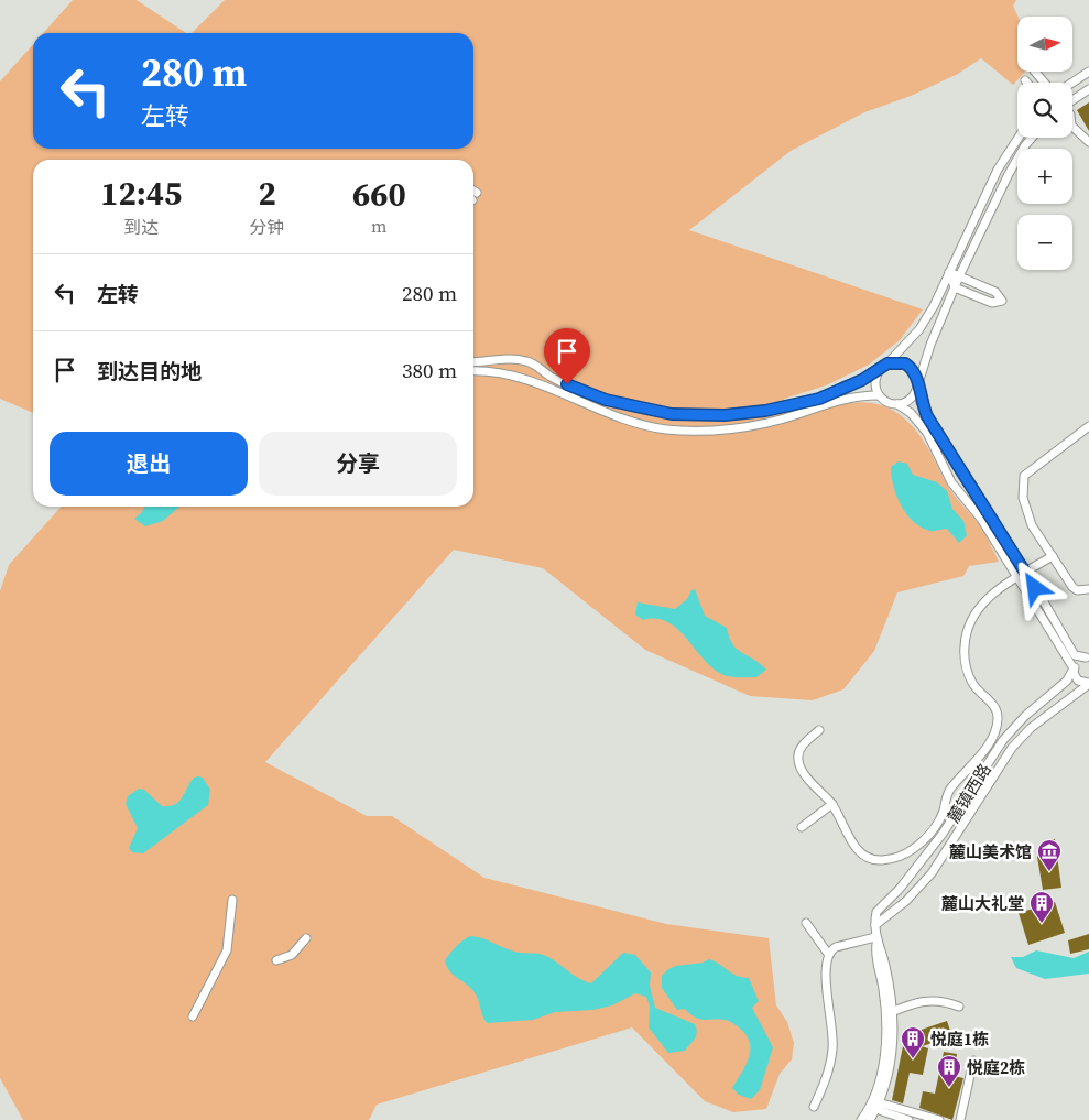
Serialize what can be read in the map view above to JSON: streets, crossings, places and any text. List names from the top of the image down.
{
  "streets": {
    "street": ["麓镇西路"]
  },
  "places": {
    "museum": ["麓山美术馆"],
    "building": ["麓山大礼堂", "悦庭1栋", "悦庭2栋"]
  },
  "north": "right",
  "page": {
    "map_buttons": ["+", "−"],
    "turn": ["280 m", "左转"],
    "eta": [
      "12:45",
      "到达",
      "2",
      "分钟",
      "660",
      "m"
    ],
    "list": [
      {
        "name": "左转",
        "value": "280 m"
      },
      {
        "name": "到达目的地",
        "value": "380 m"
      }
    ],
    "buttons": ["退出", "分享"]
  }
}
